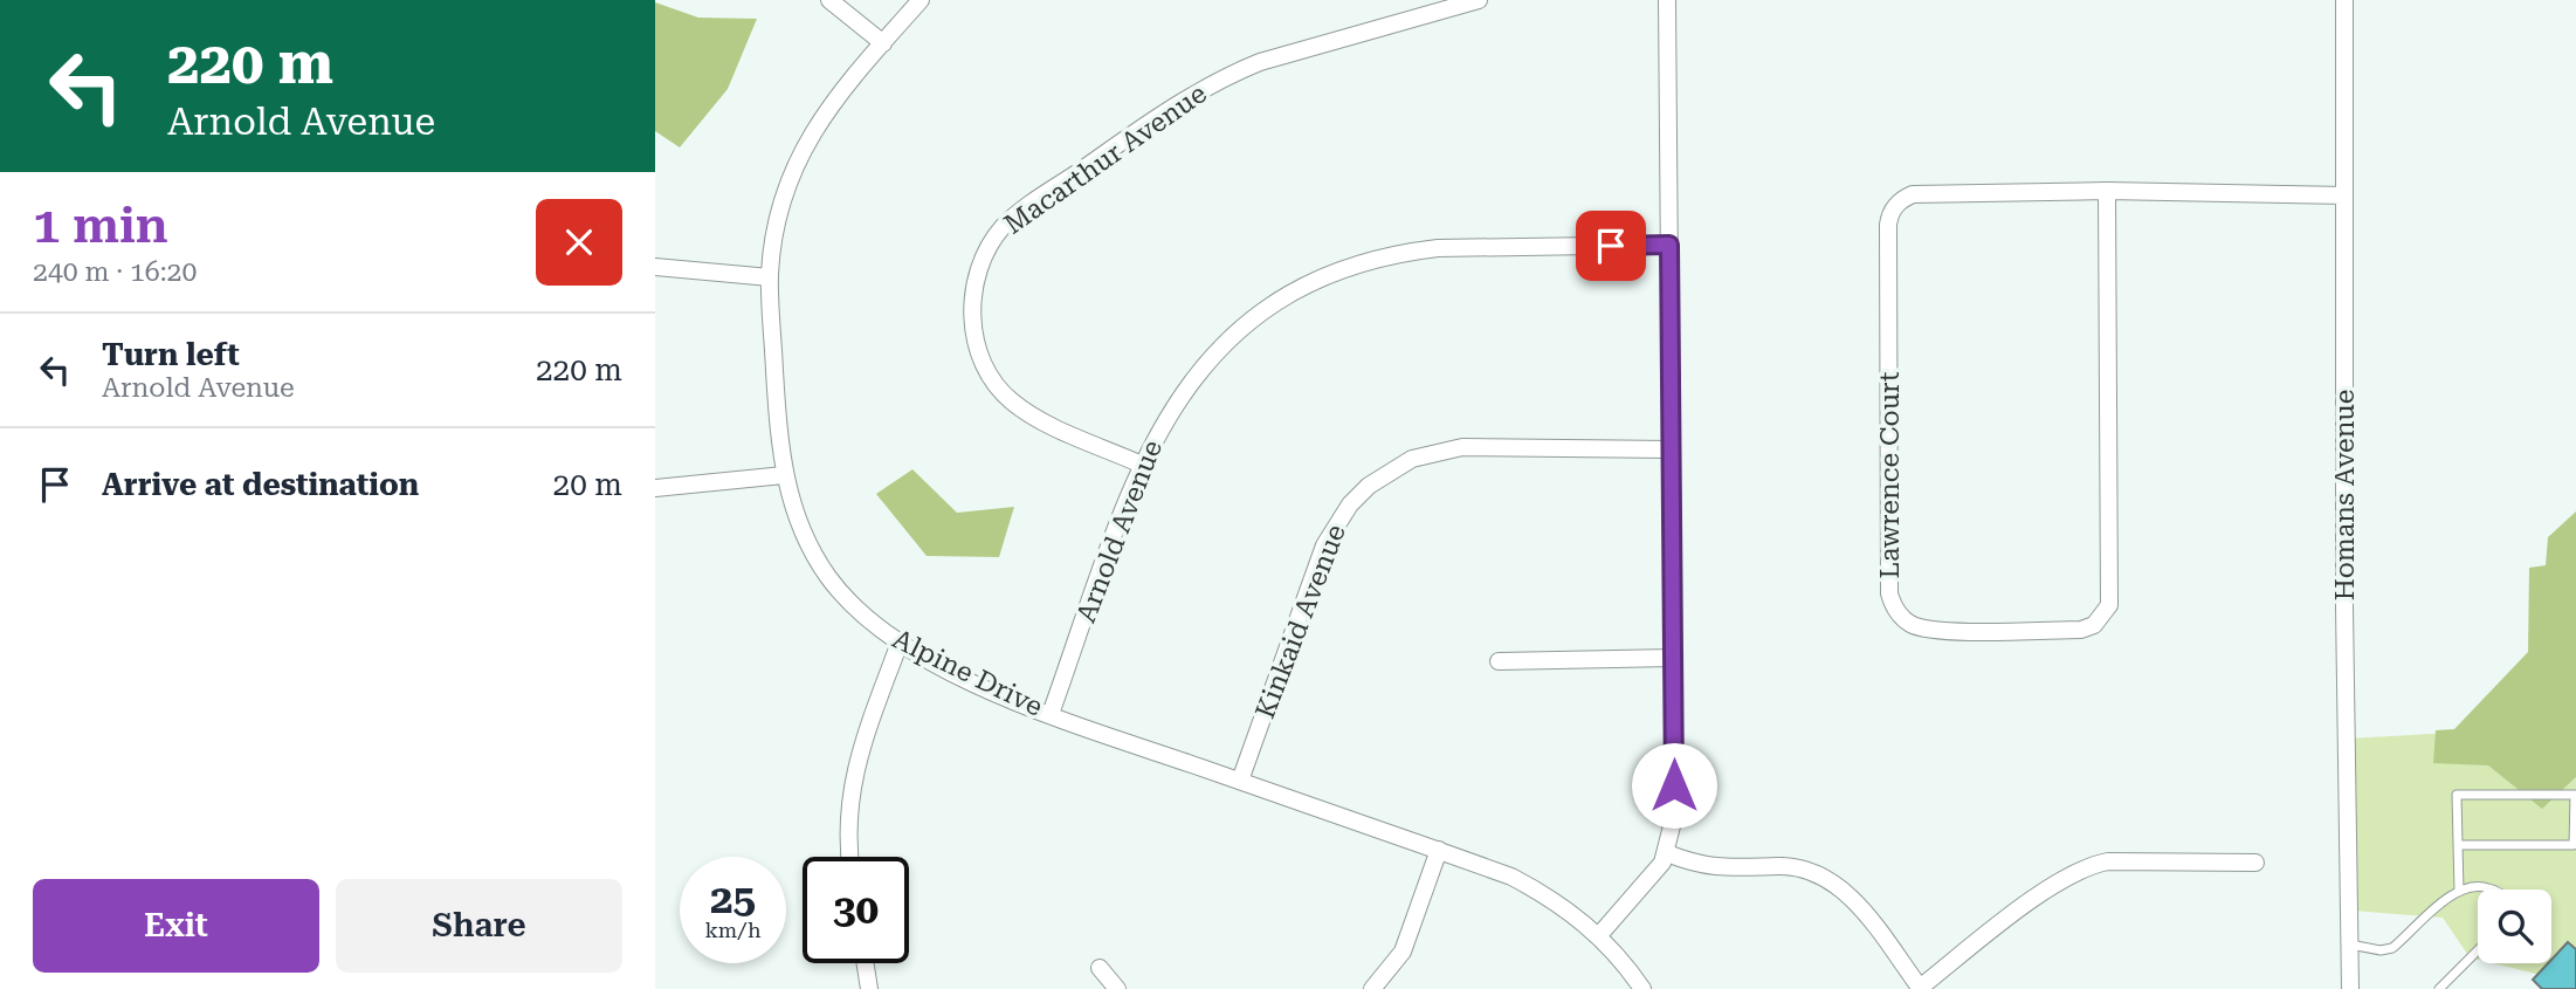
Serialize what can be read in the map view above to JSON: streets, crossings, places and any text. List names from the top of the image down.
{
  "streets": {
    "street": [
      "Macarthur Avenue",
      "Lawrence Court",
      "Homans Avenue",
      "Arnold Avenue",
      "Kinkaid Avenue",
      "Alpine Drive"
    ]
  },
  "crossings": [
    ["Macarthur Avenue", "Arnold Avenue"],
    ["Lawrence Court", "Homans Avenue"],
    ["Arnold Avenue", "Alpine Drive"],
    ["Kinkaid Avenue", "Alpine Drive"]
  ],
  "page": {
    "turn": ["220 m", "Arnold Avenue"],
    "heading": ["1 min", "240 m · 16:20"],
    "list": [
      {
        "name": "Turn left",
        "note": "Arnold Avenue",
        "value": "220 m"
      },
      {
        "name": "Arrive at destination",
        "value": "20 m"
      }
    ],
    "speed": "25 km/h",
    "limit": "30",
    "buttons": ["Exit", "Share"]
  }
}
